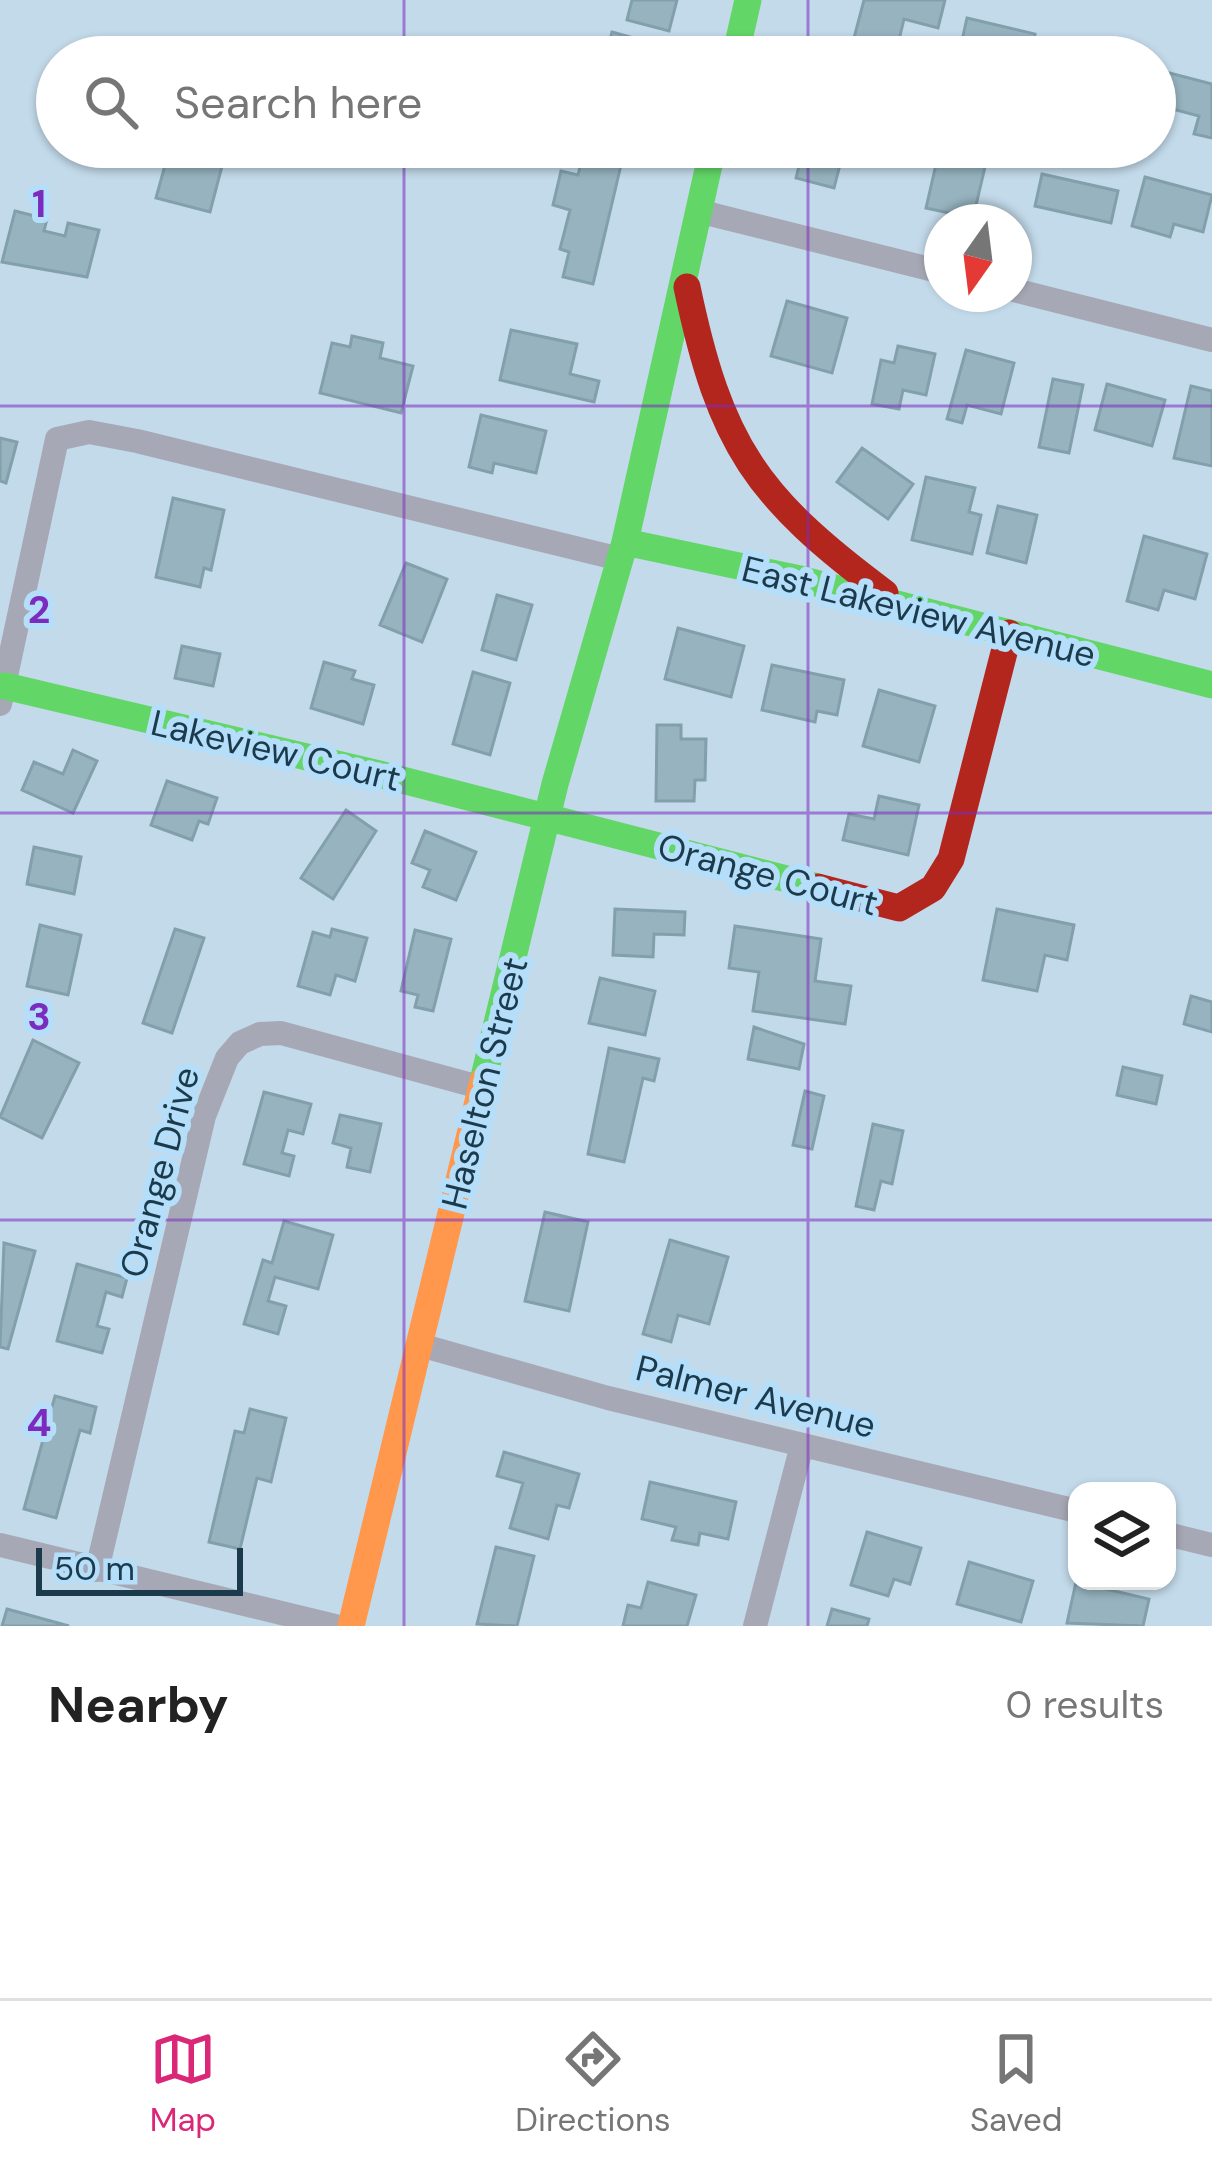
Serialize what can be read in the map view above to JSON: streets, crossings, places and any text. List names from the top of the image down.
{
  "streets": {
    "street": [
      "East Lakeview Avenue",
      "Lakeview Court",
      "Orange Court",
      "Haselton Street",
      "Orange Drive",
      "Palmer Avenue"
    ]
  },
  "crossings": [
    ["East Lakeview Avenue", "Lakeview Court"],
    ["East Lakeview Avenue", "Orange Court"],
    ["East Lakeview Avenue", "Haselton Street"],
    ["Lakeview Court", "Orange Court"],
    ["Lakeview Court", "Haselton Street"],
    ["Orange Court", "Haselton Street"],
    ["Haselton Street", "Orange Drive"],
    ["Haselton Street", "Palmer Avenue"]
  ],
  "scale_bar": "50 m",
  "north": "bottom",
  "page": {
    "search": "Search here",
    "scale": "50 m",
    "heading": ["Nearby", "0 results"],
    "nav": ["Map", "Directions", "Saved"]
  },
  "grid": {
    "rows": [
      "1",
      "2",
      "3",
      "4"
    ]
  }
}
